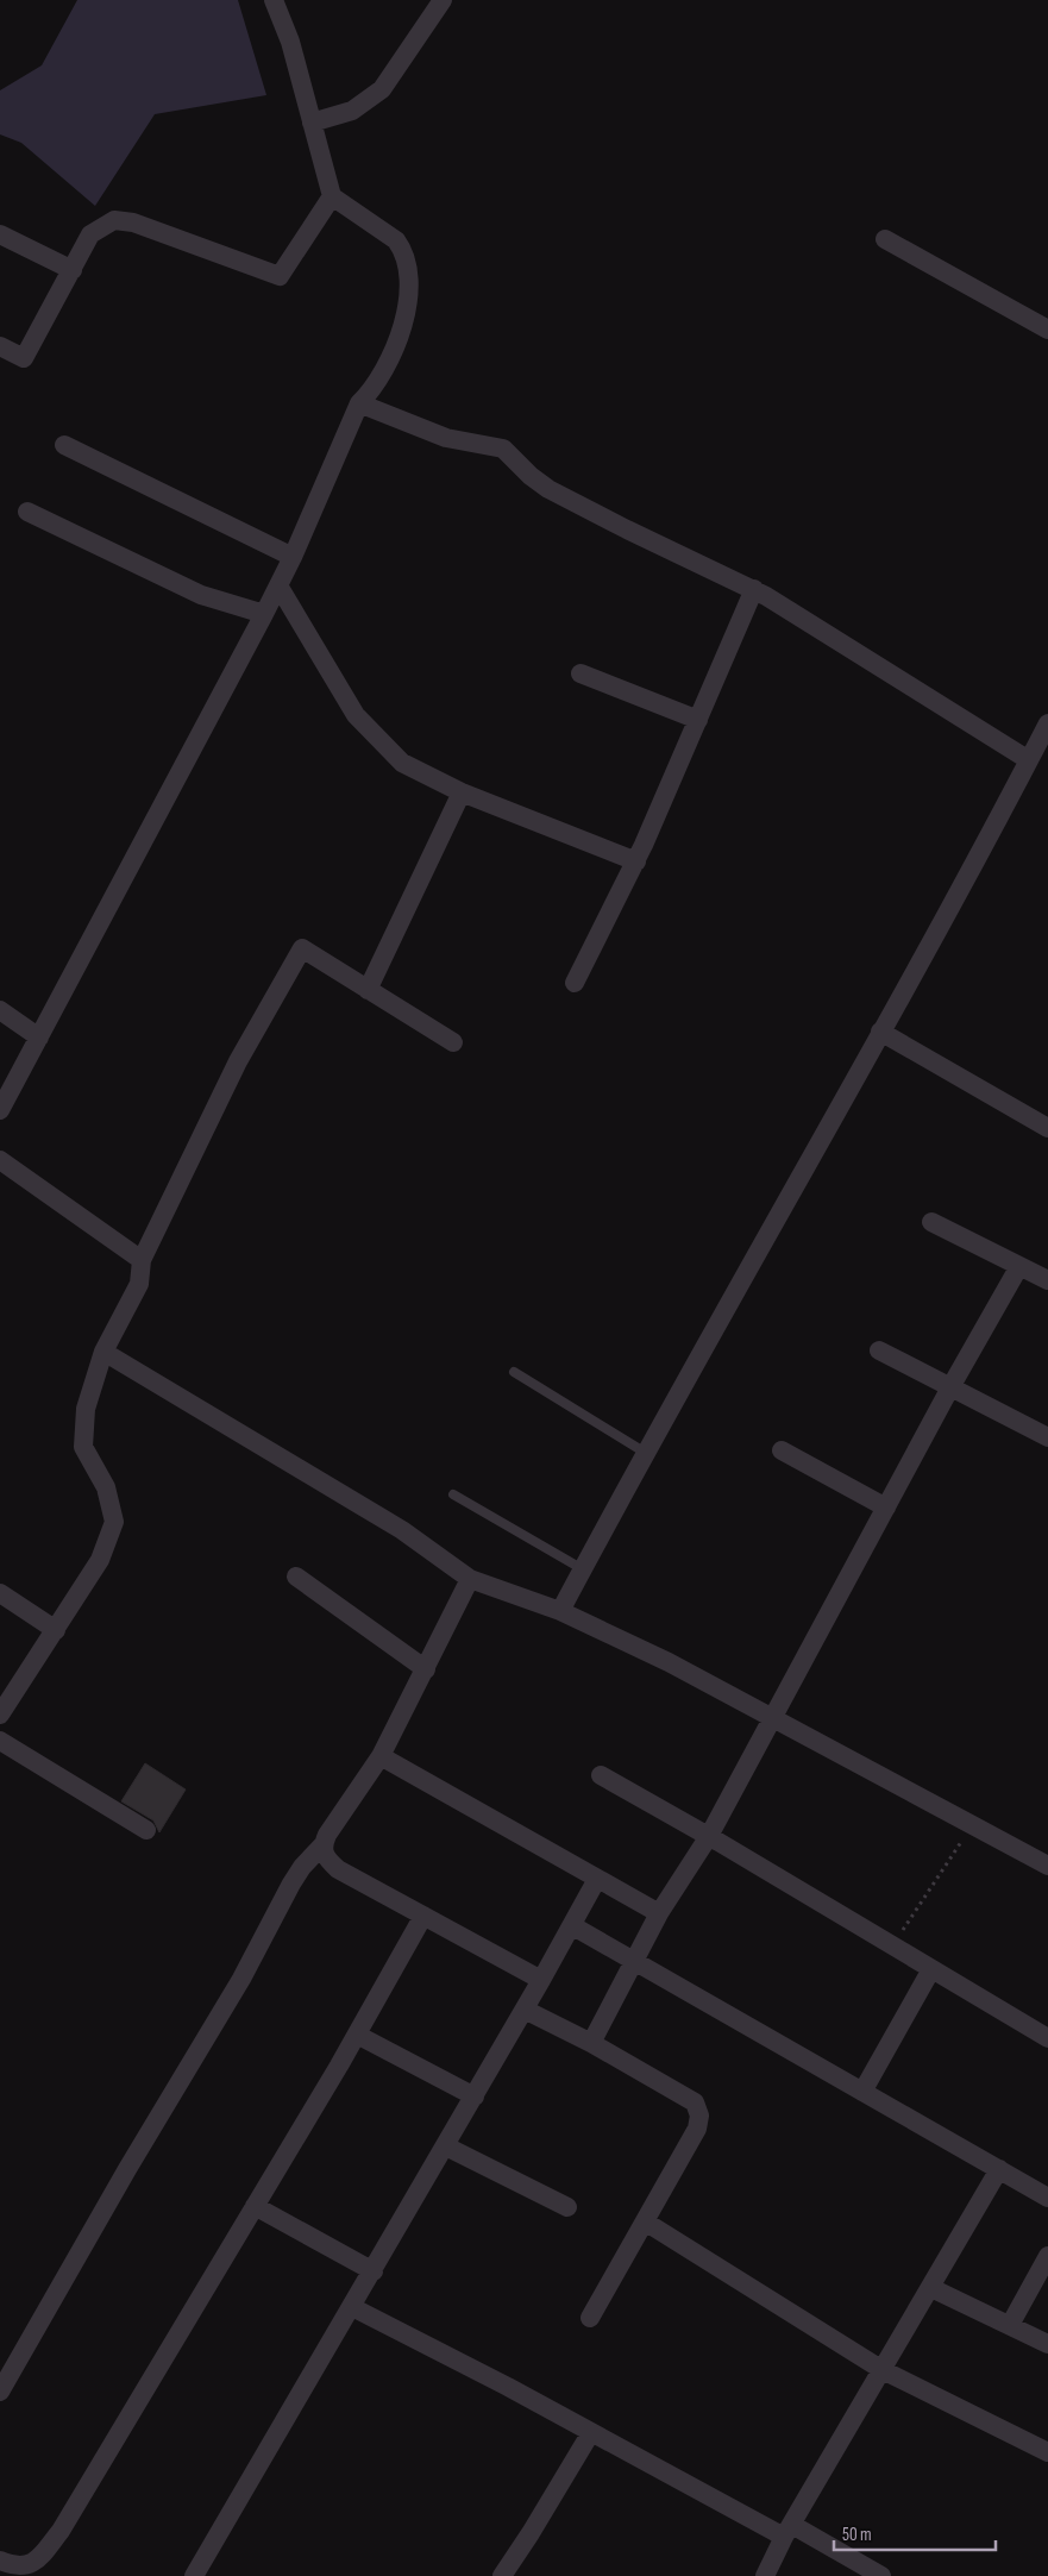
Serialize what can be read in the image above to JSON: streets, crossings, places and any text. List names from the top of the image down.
{
  "scale_bar": "50 m"
}
